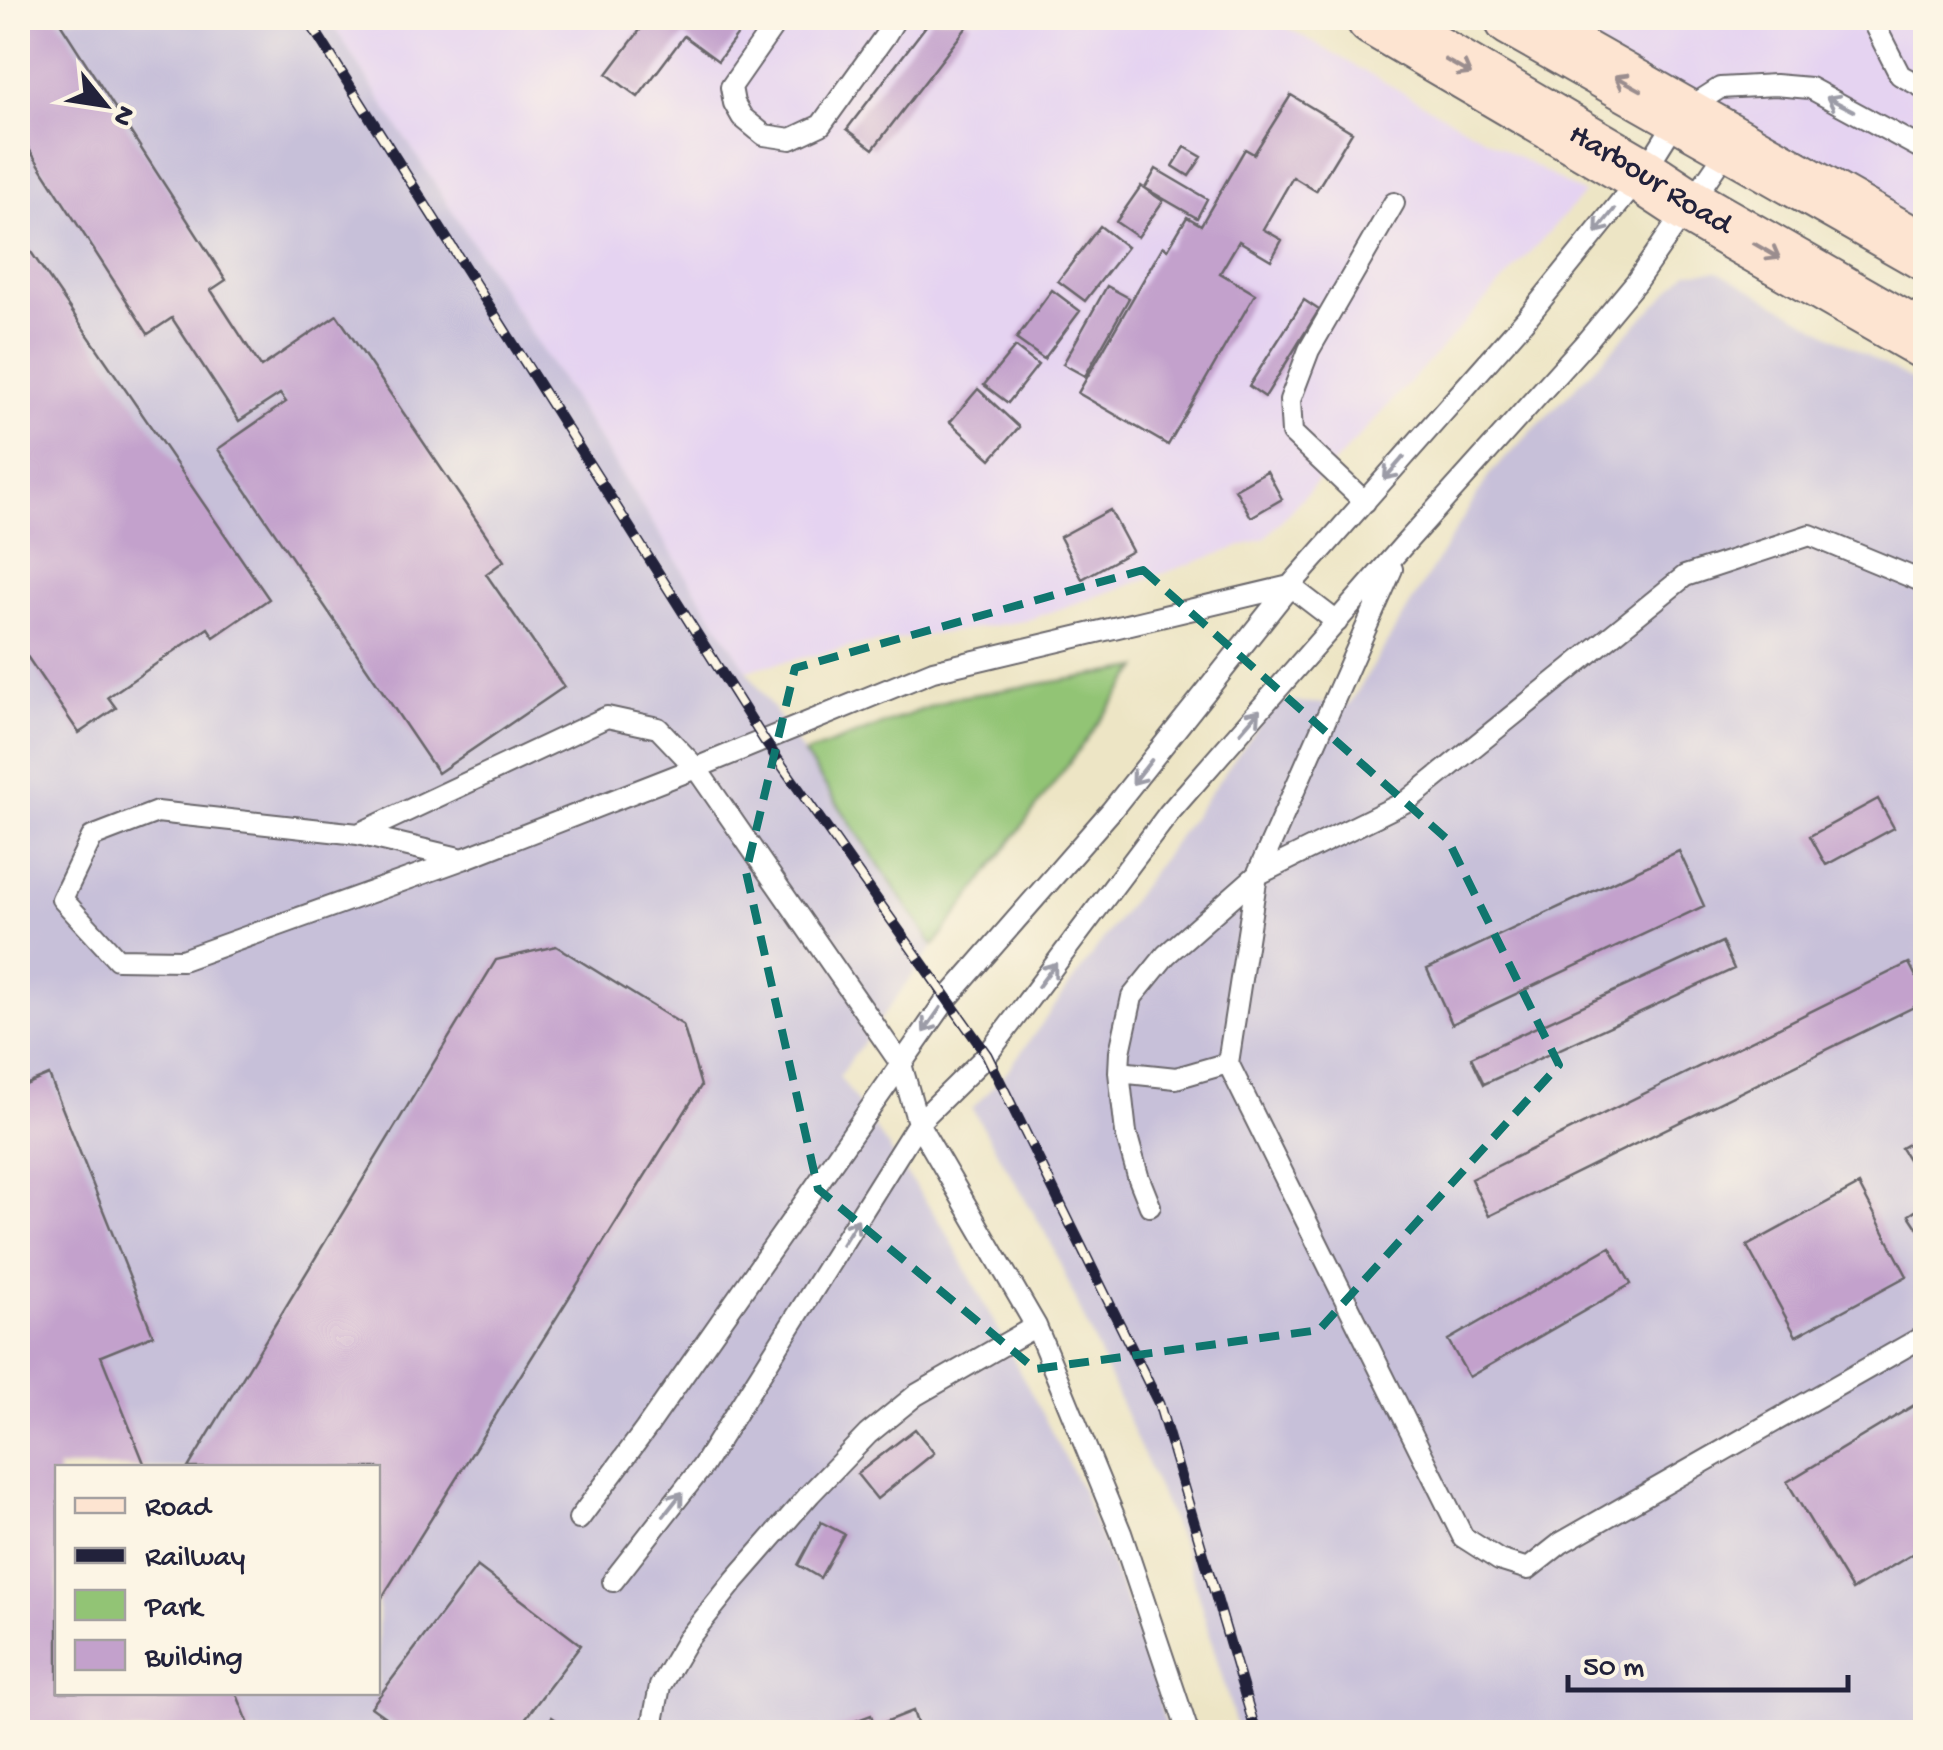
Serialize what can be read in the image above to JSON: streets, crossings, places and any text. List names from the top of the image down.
{
  "streets": {
    "main road": ["Harbour Road"]
  },
  "legend": [
    "Road",
    "Railway",
    "Park",
    "Building"
  ],
  "scale_bar": "50 m",
  "north": "bottom right"
}
